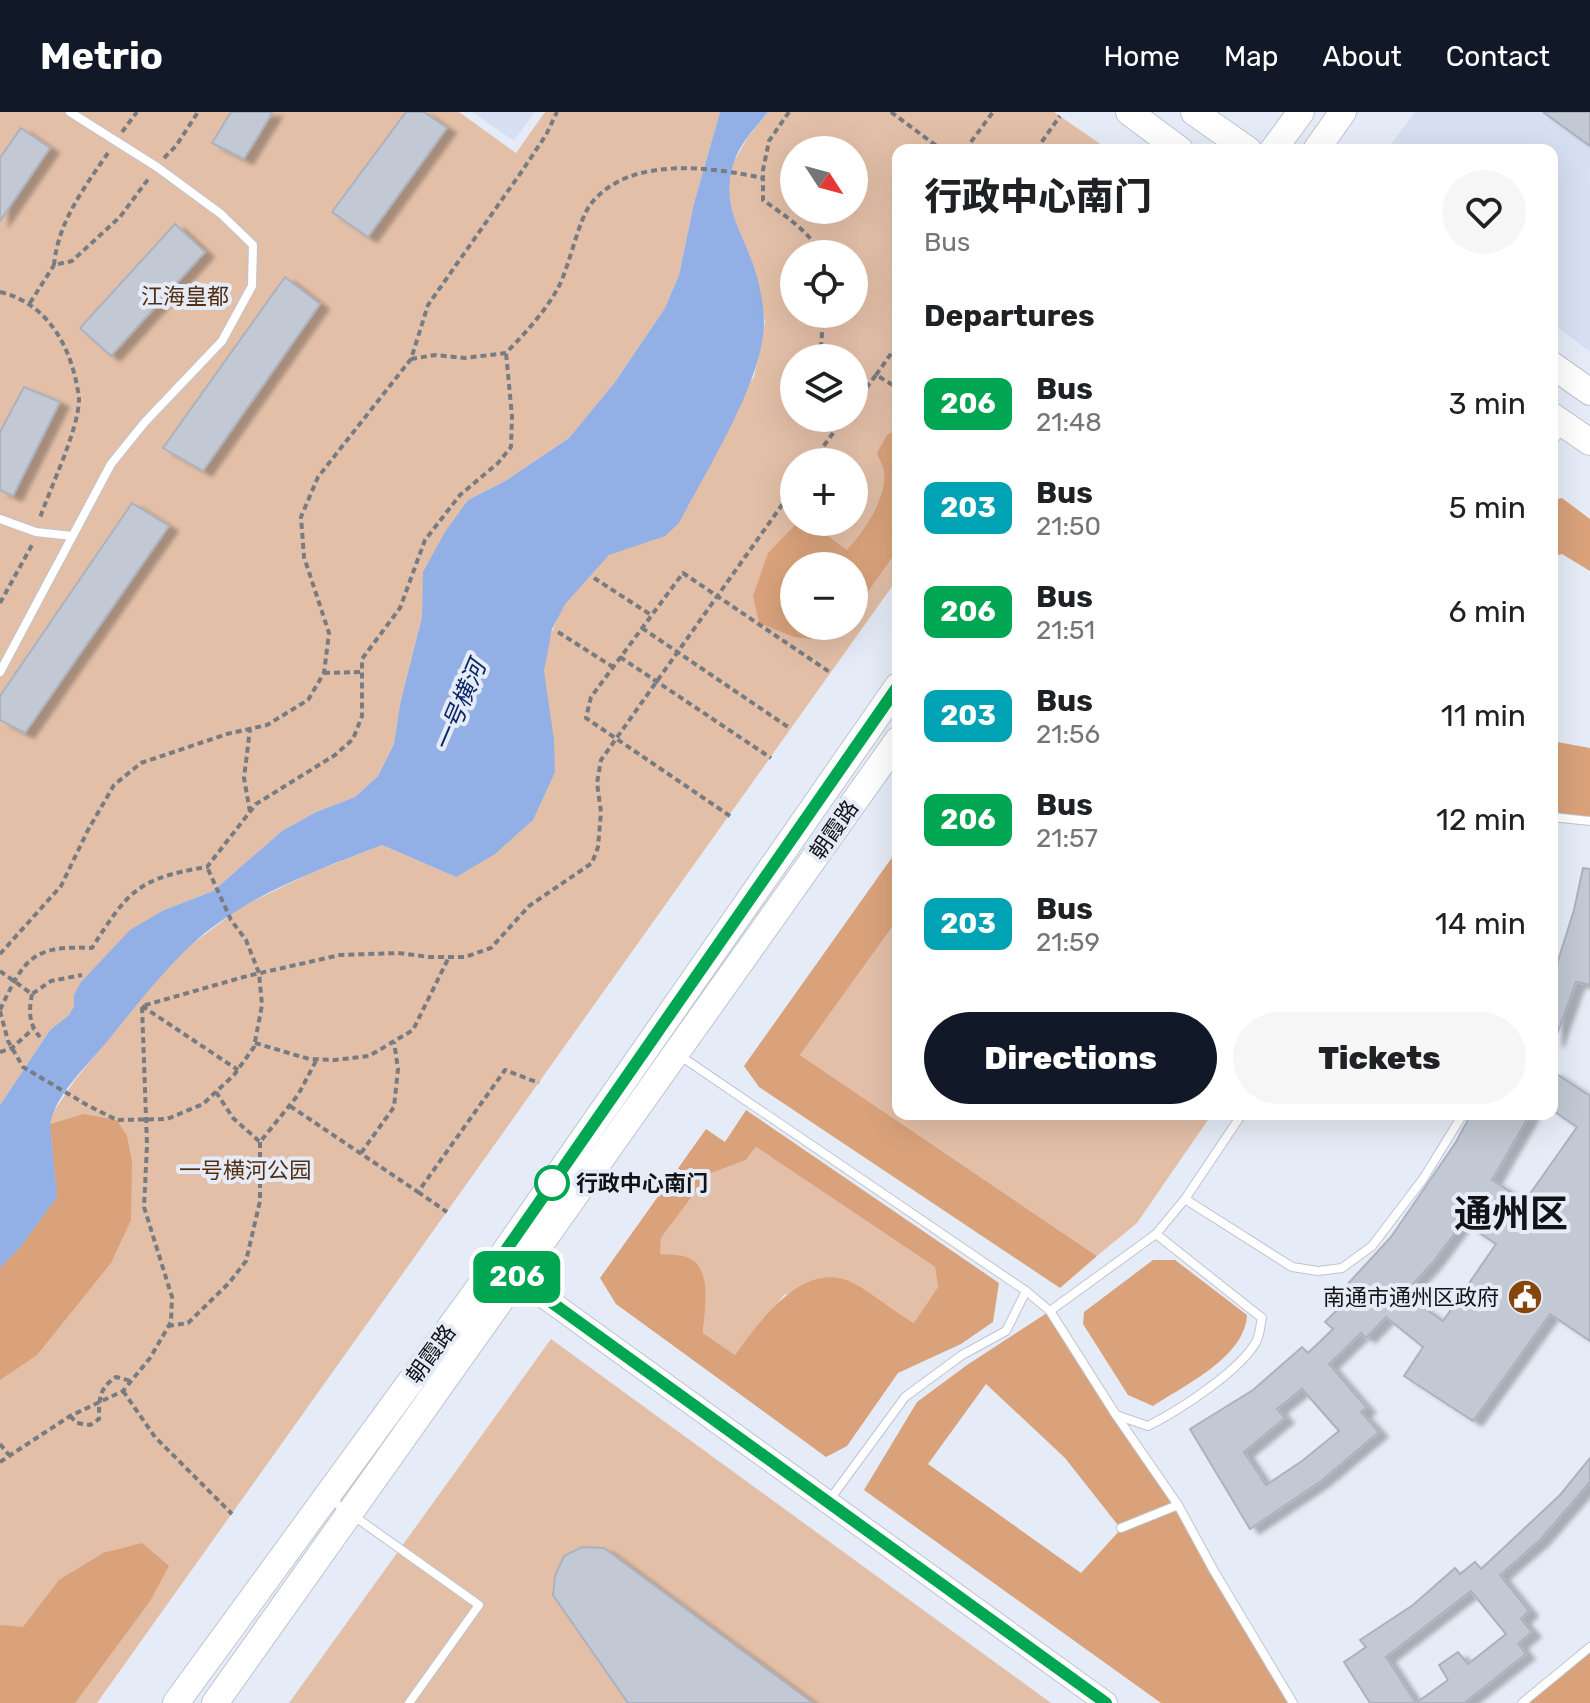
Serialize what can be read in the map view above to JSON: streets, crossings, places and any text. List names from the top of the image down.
{
  "streets": {
    "main road": ["朝霞路"]
  },
  "districts": ["通州区"],
  "water": ["一号横河"],
  "parks": ["江海皇都", "一号横河公园"],
  "places": {
    "other": ["行政中心南门"],
    "public building": ["南通市通州区政府"]
  },
  "lines": ["bus line 206"],
  "north": "bottom right",
  "page": {
    "header": "Metrio",
    "nav": [
      "Home",
      "Map",
      "About",
      "Contact"
    ],
    "on_map": "206",
    "map_buttons": ["+", "−"],
    "heading": [
      ["行政中心南门", "Bus"],
      "Departures"
    ],
    "list": [
      {
        "mark": "206",
        "name": "Bus",
        "note": "21:48",
        "value": "3 min"
      },
      {
        "mark": "203",
        "name": "Bus",
        "note": "21:50",
        "value": "5 min"
      },
      {
        "mark": "206",
        "name": "Bus",
        "note": "21:51",
        "value": "6 min"
      },
      {
        "mark": "203",
        "name": "Bus",
        "note": "21:56",
        "value": "11 min"
      },
      {
        "mark": "206",
        "name": "Bus",
        "note": "21:57",
        "value": "12 min"
      },
      {
        "mark": "203",
        "name": "Bus",
        "note": "21:59",
        "value": "14 min"
      }
    ],
    "buttons": ["Directions", "Tickets"]
  }
}
